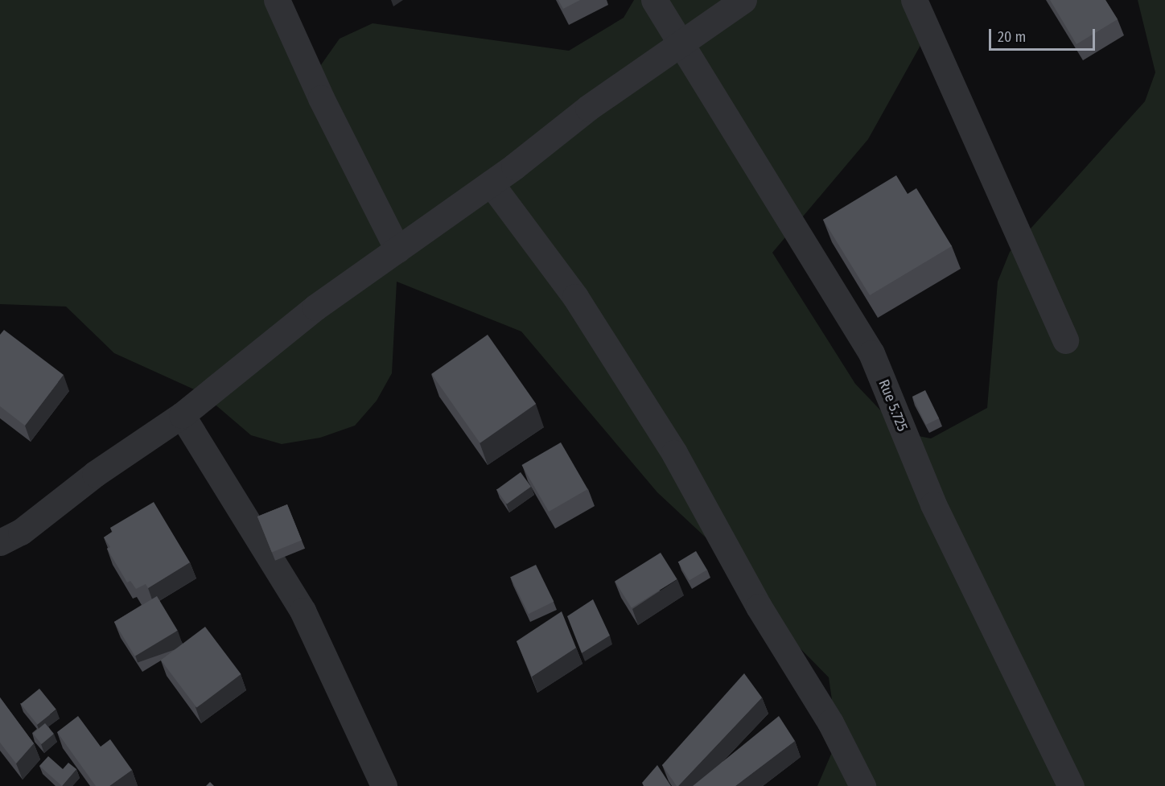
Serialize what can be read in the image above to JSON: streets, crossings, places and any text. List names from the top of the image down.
{
  "streets": {
    "street": ["Rue 5.725"]
  },
  "scale_bar": "20 m"
}
